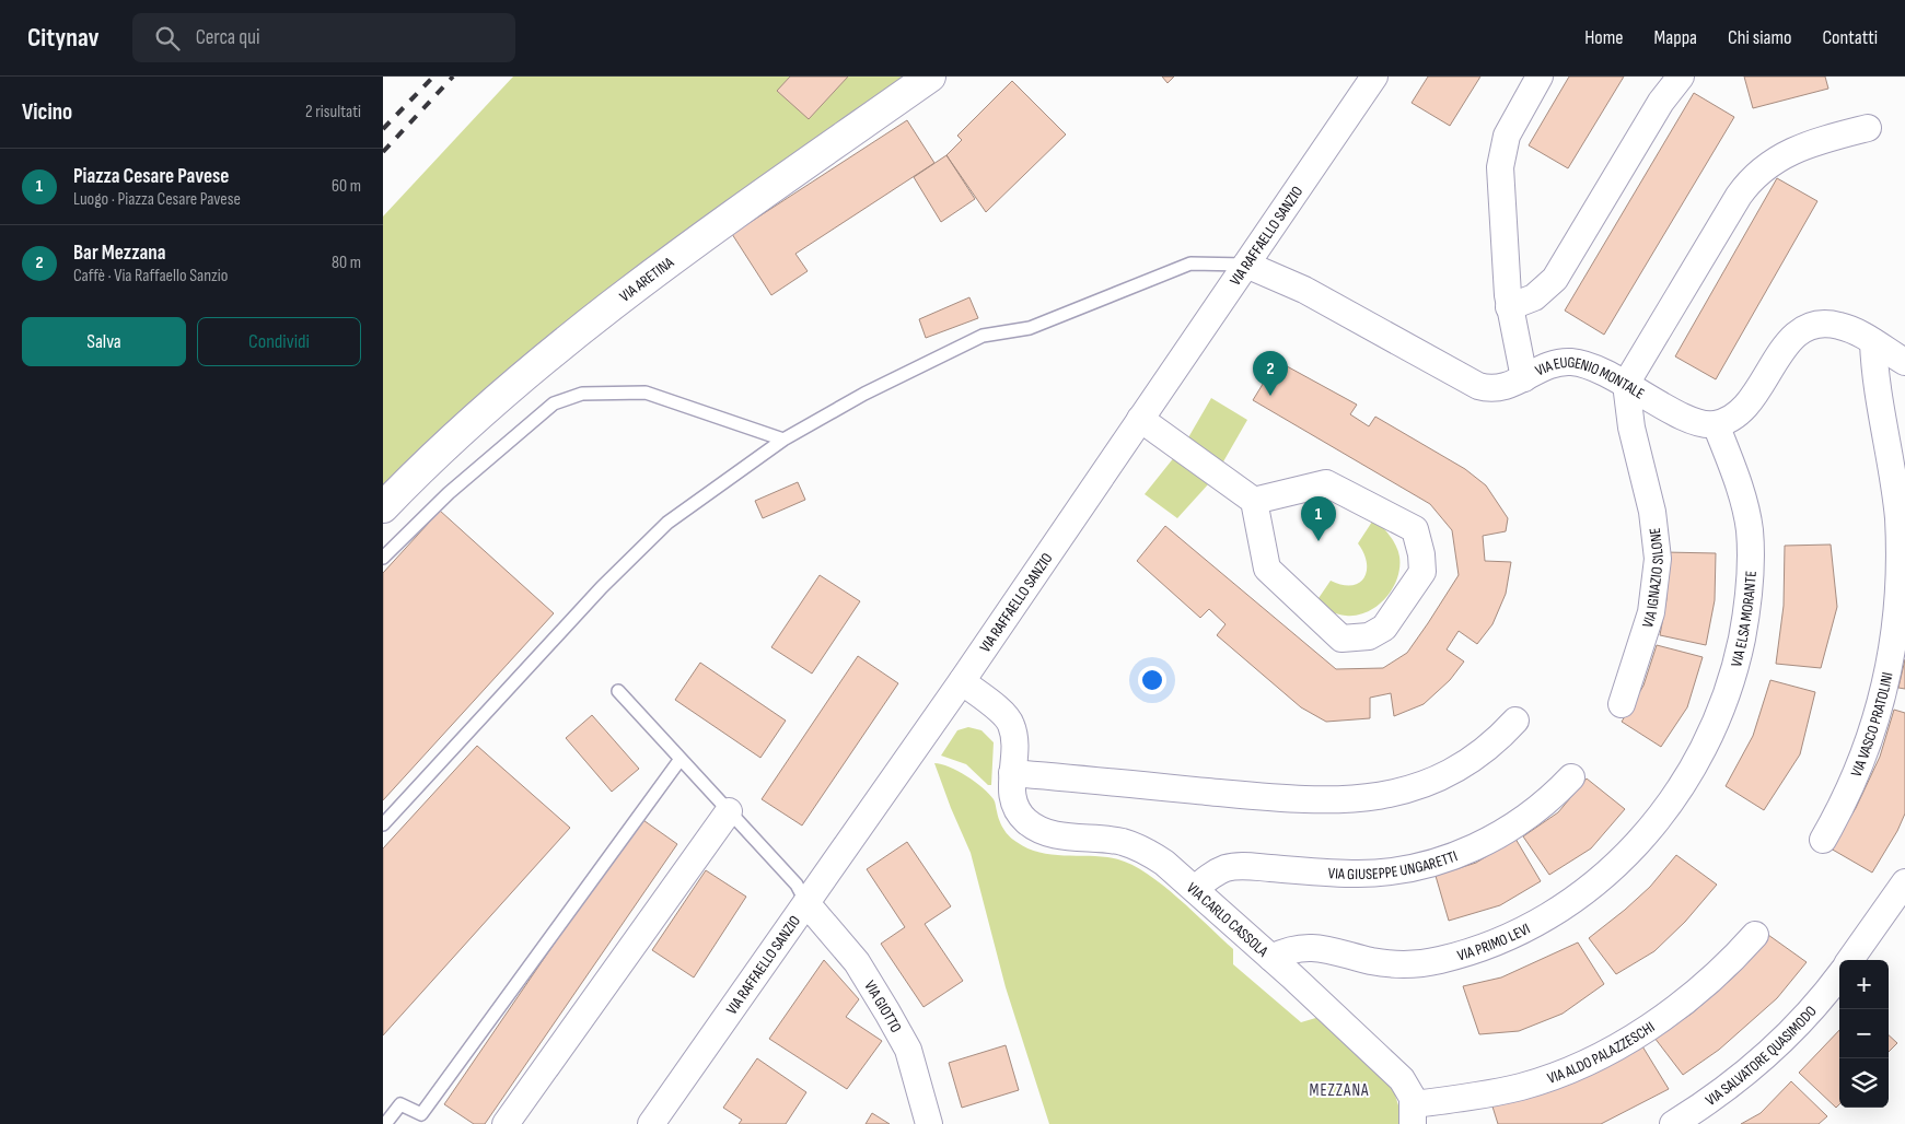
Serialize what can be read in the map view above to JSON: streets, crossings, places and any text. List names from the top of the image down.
{
  "streets": {
    "street": [
      "VIA RAFFAELLO SANZIO",
      "VIA ARETINA",
      "VIA EUGENIO MONTALE",
      "VIA IGNAZIO SILONE",
      "VIA ELSA MORANTE",
      "VIA VASCO PRATOLINI",
      "VIA GIUSEPPE UNGARETTI",
      "VIA CARLO CASSOLA",
      "VIA PRIMO LEVI",
      "VIA GIOTTO",
      "VIA ALDO PALAZZESCHI",
      "VIA SALVATORE QUASIMODO"
    ]
  },
  "crossings": [
    ["VIA RAFFAELLO SANZIO", "VIA EUGENIO MONTALE"],
    ["VIA RAFFAELLO SANZIO", "VIA CARLO CASSOLA"],
    ["VIA RAFFAELLO SANZIO", "VIA GIOTTO"],
    ["VIA EUGENIO MONTALE", "VIA IGNAZIO SILONE"],
    ["VIA EUGENIO MONTALE", "VIA ELSA MORANTE"],
    ["VIA ELSA MORANTE", "VIA PRIMO LEVI"],
    ["VIA GIUSEPPE UNGARETTI", "VIA CARLO CASSOLA"],
    ["VIA CARLO CASSOLA", "VIA PRIMO LEVI"],
    ["VIA CARLO CASSOLA", "VIA ALDO PALAZZESCHI"]
  ],
  "districts": ["MEZZANA"],
  "page": {
    "header": "Citynav",
    "search": "Cerca qui",
    "nav": [
      "Home",
      "Mappa",
      "Chi siamo",
      "Contatti"
    ],
    "heading": ["Vicino", "2 risultati"],
    "list": [
      {
        "mark": "1",
        "name": "Piazza Cesare Pavese",
        "note": "Luogo · Piazza Cesare Pavese",
        "value": "60 m"
      },
      {
        "mark": "2",
        "name": "Bar Mezzana",
        "note": "Caffè · Via Raffaello Sanzio",
        "value": "80 m"
      }
    ],
    "buttons": ["Salva", "Condividi"],
    "pins": ["2", "1"],
    "map_buttons": ["+", "−"]
  }
}
